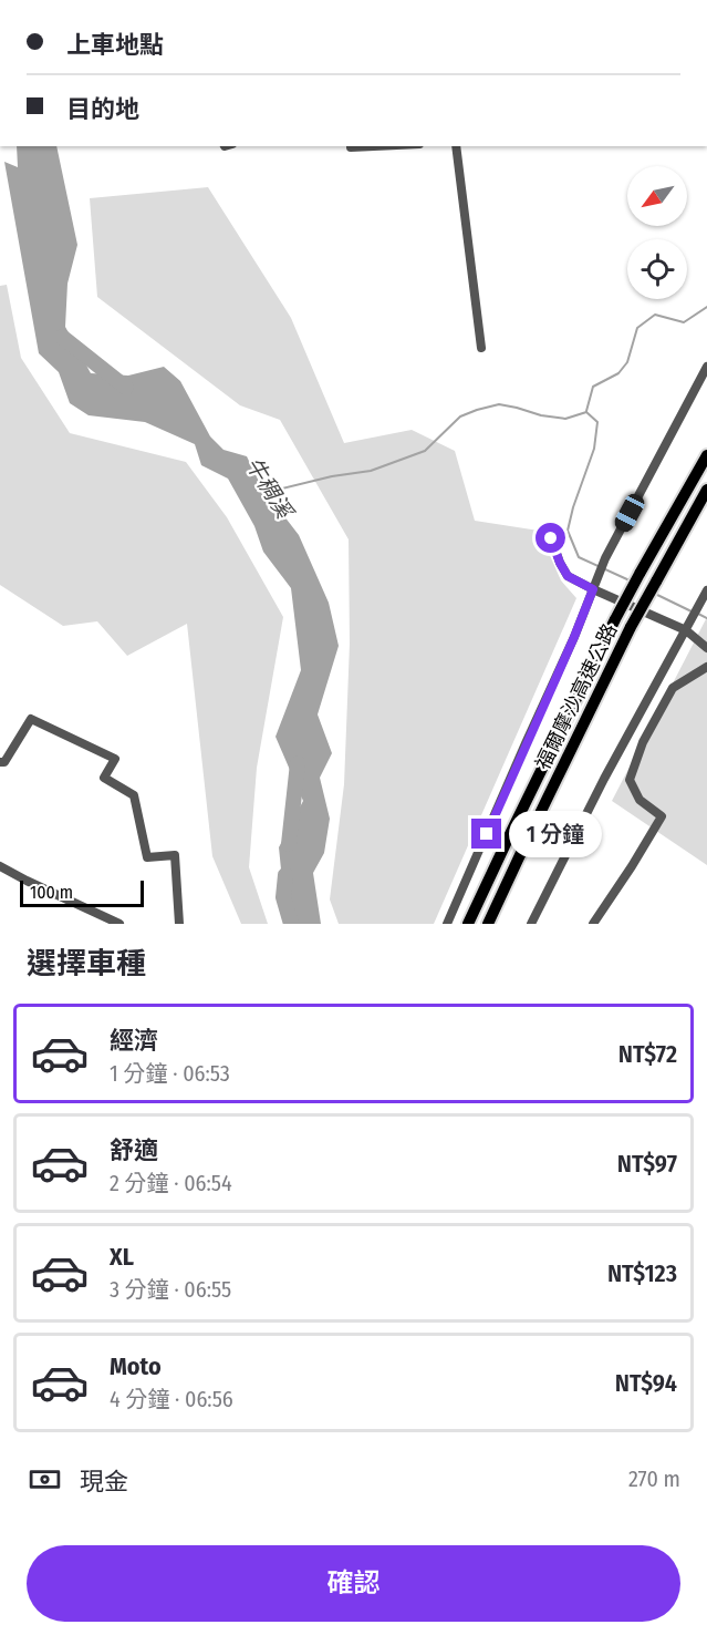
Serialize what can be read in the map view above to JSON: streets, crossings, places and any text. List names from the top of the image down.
{
  "streets": {
    "highway": ["福爾摩沙高速公路"]
  },
  "water": ["牛稠溪"],
  "scale_bar": "100 m",
  "north": "bottom left",
  "page": {
    "banner": ["上車地點", "目的地"],
    "bubble": "1 分鐘",
    "scale": "100 m",
    "heading": "選擇車種",
    "list": [
      {
        "name": "經濟",
        "note": "1 分鐘 · 06:53",
        "value": "NT$72"
      },
      {
        "name": "舒適",
        "note": "2 分鐘 · 06:54",
        "value": "NT$97"
      },
      {
        "name": "XL",
        "note": "3 分鐘 · 06:55",
        "value": "NT$123"
      },
      {
        "name": "Moto",
        "note": "4 分鐘 · 06:56",
        "value": "NT$94"
      }
    ],
    "pay": ["現金", "270 m"],
    "buttons": "確認"
  }
}
